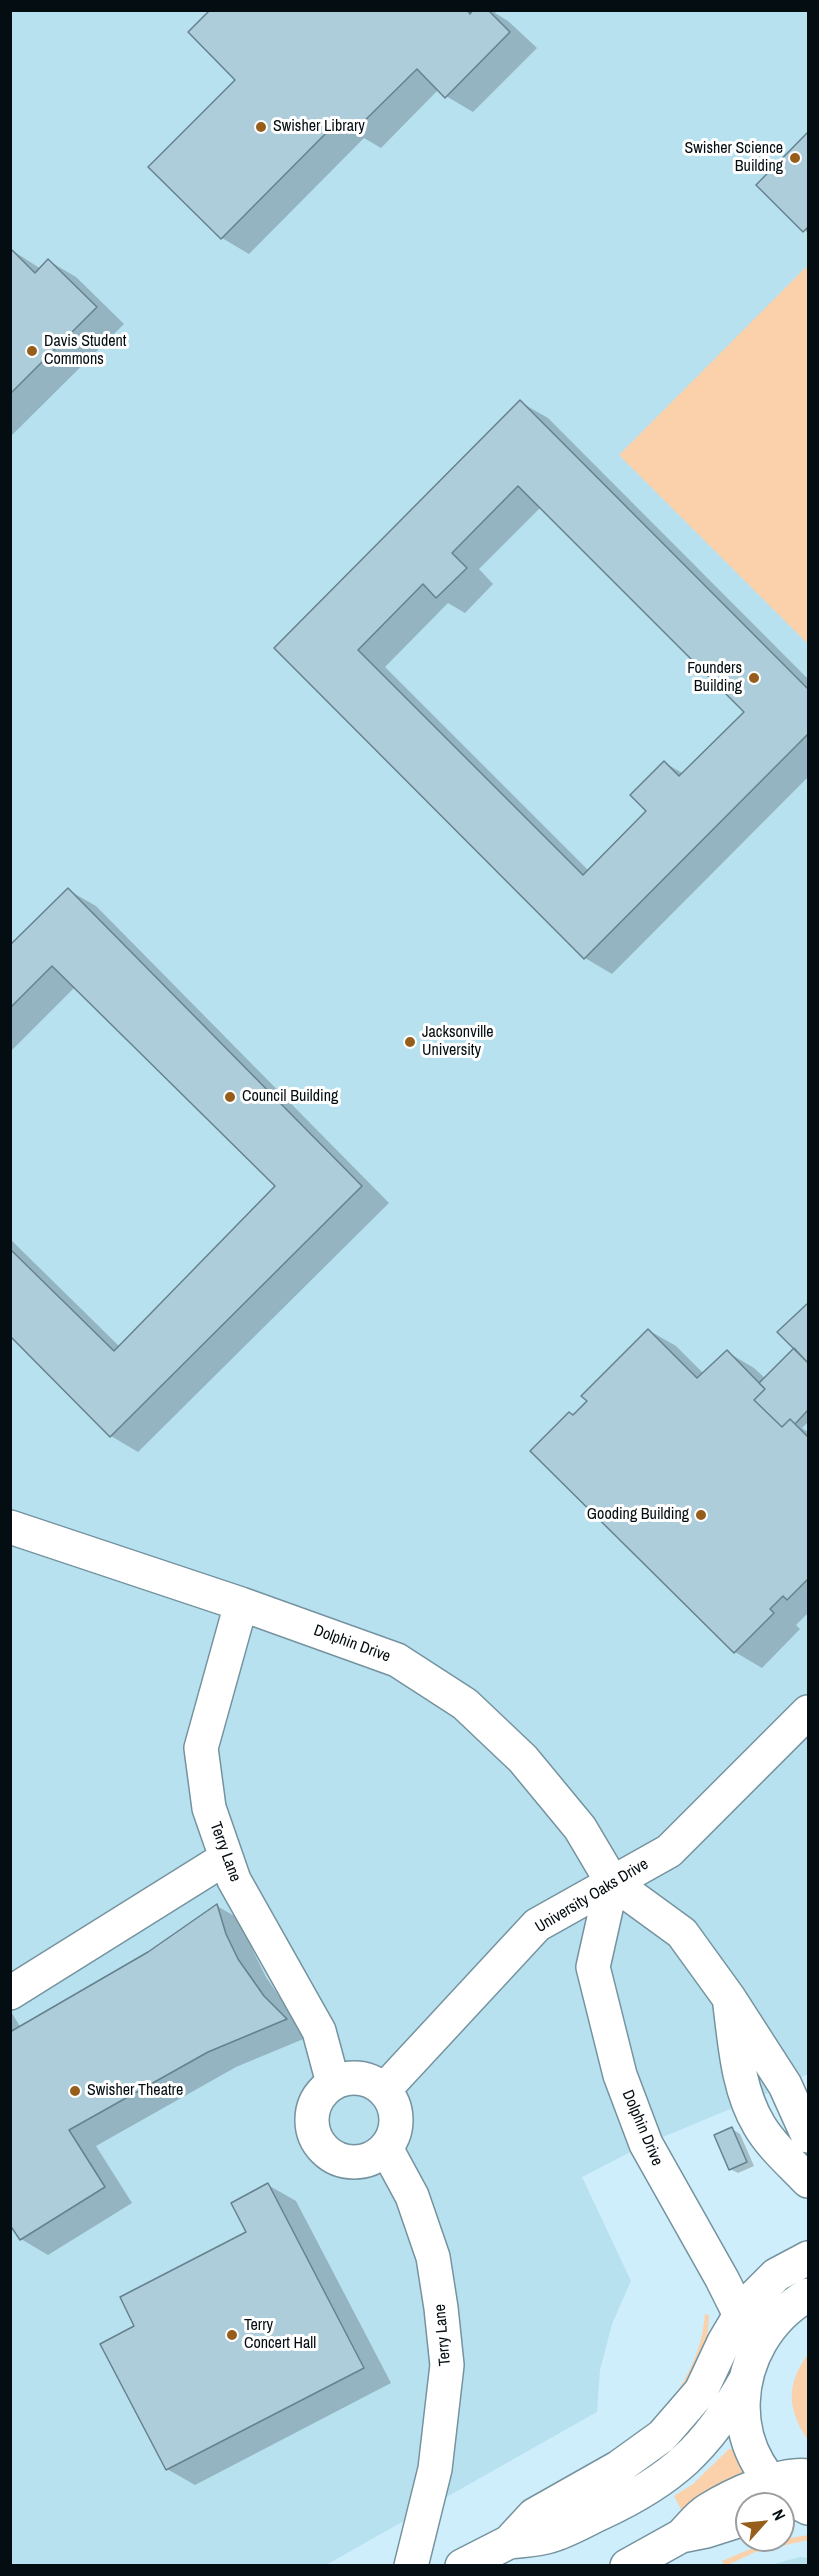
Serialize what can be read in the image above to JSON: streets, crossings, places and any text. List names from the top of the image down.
{
  "streets": {
    "street": ["Dolphin Drive", "Terry Lane", "University Oaks Drive"]
  },
  "crossings": [
    ["Dolphin Drive", "Terry Lane"],
    ["Dolphin Drive", "University Oaks Drive"],
    ["Terry Lane", "University Oaks Drive"]
  ],
  "places": [
    "Swisher Library",
    "Swisher Science Building",
    "Davis Student Commons",
    "Founders Building",
    "Jacksonville University",
    "Council Building",
    "Gooding Building",
    "Swisher Theatre",
    "Terry Concert Hall"
  ],
  "north": "top right"
}
